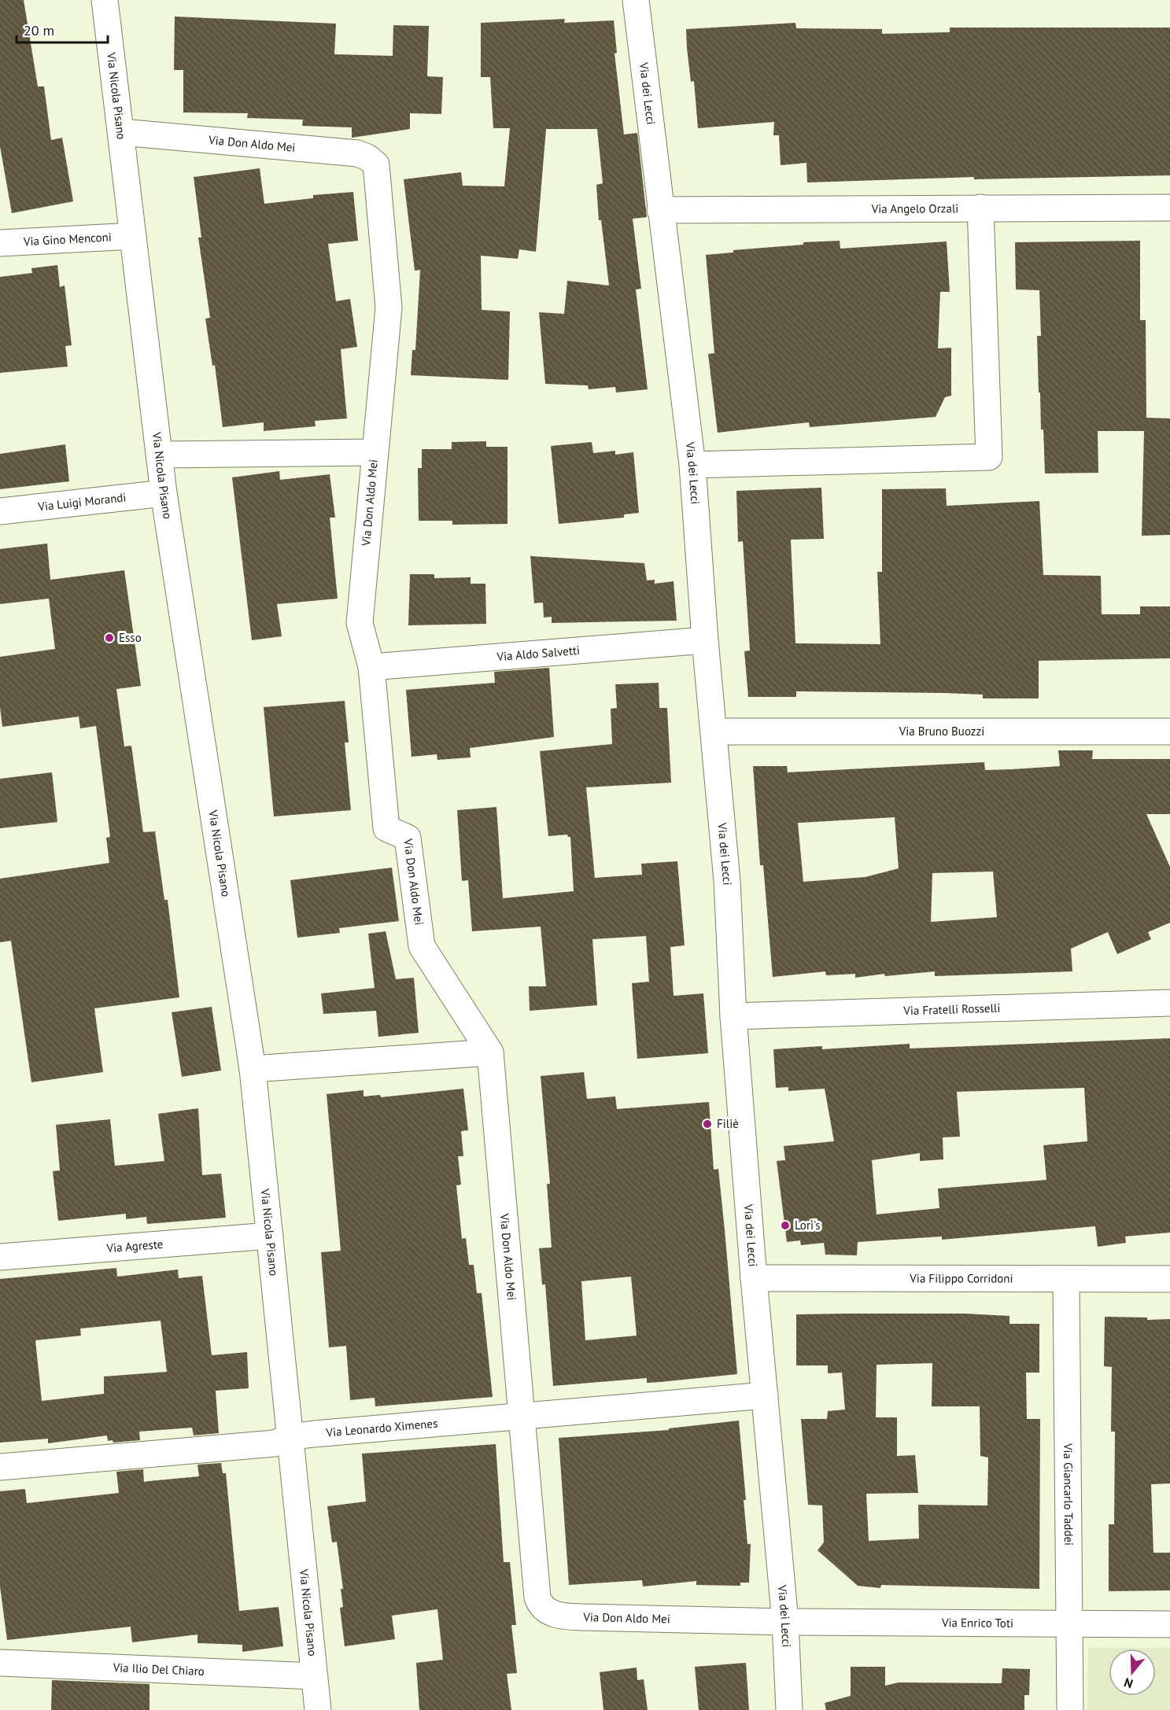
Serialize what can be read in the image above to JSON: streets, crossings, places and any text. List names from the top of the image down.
{
  "streets": {
    "street": [
      "Via dei Lecci",
      "Via Nicola Pisano",
      "Via Don Aldo Mei",
      "Via Angelo Orzali",
      "Via Gino Menconi",
      "Via Luigi Morandi",
      "Via Aldo Salvetti",
      "Via Bruno Buozzi",
      "Via Fratelli Rosselli",
      "Via Agreste",
      "Via Filippo Corridoni",
      "Via Leonardo Ximenes",
      "Via Giancarlo Taddei",
      "Via Enrico Toti",
      "Via Ilio Del Chiaro"
    ]
  },
  "crossings": [
    ["Via dei Lecci", "Via Don Aldo Mei"],
    ["Via dei Lecci", "Via Angelo Orzali"],
    ["Via dei Lecci", "Via Aldo Salvetti"],
    ["Via dei Lecci", "Via Bruno Buozzi"],
    ["Via dei Lecci", "Via Fratelli Rosselli"],
    ["Via dei Lecci", "Via Filippo Corridoni"],
    ["Via dei Lecci", "Via Leonardo Ximenes"],
    ["Via dei Lecci", "Via Enrico Toti"],
    ["Via Nicola Pisano", "Via Don Aldo Mei"],
    ["Via Nicola Pisano", "Via Gino Menconi"],
    ["Via Nicola Pisano", "Via Luigi Morandi"],
    ["Via Nicola Pisano", "Via Agreste"],
    ["Via Nicola Pisano", "Via Leonardo Ximenes"],
    ["Via Nicola Pisano", "Via Ilio Del Chiaro"],
    ["Via Don Aldo Mei", "Via Aldo Salvetti"],
    ["Via Don Aldo Mei", "Via Leonardo Ximenes"],
    ["Via Don Aldo Mei", "Via Enrico Toti"],
    ["Via Filippo Corridoni", "Via Giancarlo Taddei"],
    ["Via Giancarlo Taddei", "Via Enrico Toti"]
  ],
  "places": ["Esso", "Filiè", "Lori's"],
  "scale_bar": "20 m",
  "north": "bottom"
}
